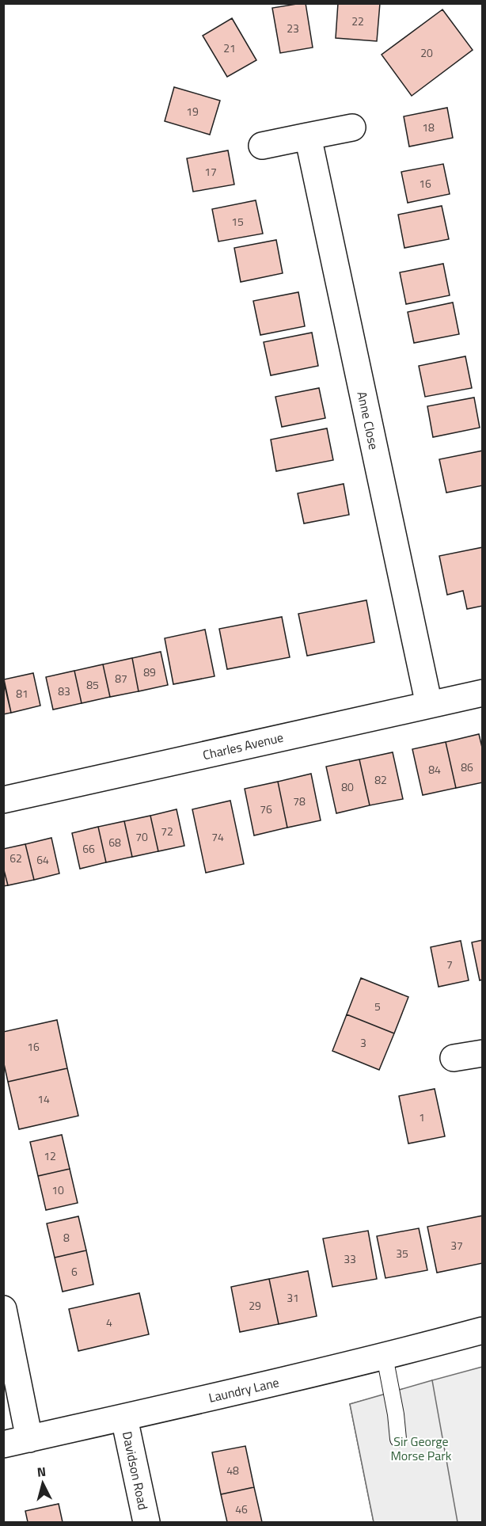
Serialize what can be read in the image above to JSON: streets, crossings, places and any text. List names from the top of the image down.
{
  "streets": {
    "street": [
      "Anne Close",
      "Charles Avenue",
      "Laundry Lane",
      "Davidson Road"
    ]
  },
  "crossings": [
    ["Anne Close", "Charles Avenue"],
    ["Laundry Lane", "Davidson Road"]
  ],
  "parks": ["Sir George Morse Park"],
  "house_numbers": [
    "22",
    "23",
    "21",
    "20",
    "19",
    "18",
    "17",
    "16",
    "15",
    "89",
    "87",
    "85",
    "83",
    "81",
    "86",
    "84",
    "82",
    "80",
    "78",
    "76",
    "72",
    "70",
    "74",
    "68",
    "66",
    "62",
    "64",
    "7",
    "5",
    "3",
    "16",
    "14",
    "1",
    "12",
    "10",
    "8",
    "37",
    "35",
    "33",
    "6",
    "31",
    "29",
    "4",
    "48",
    "46"
  ],
  "north": "top"
}
